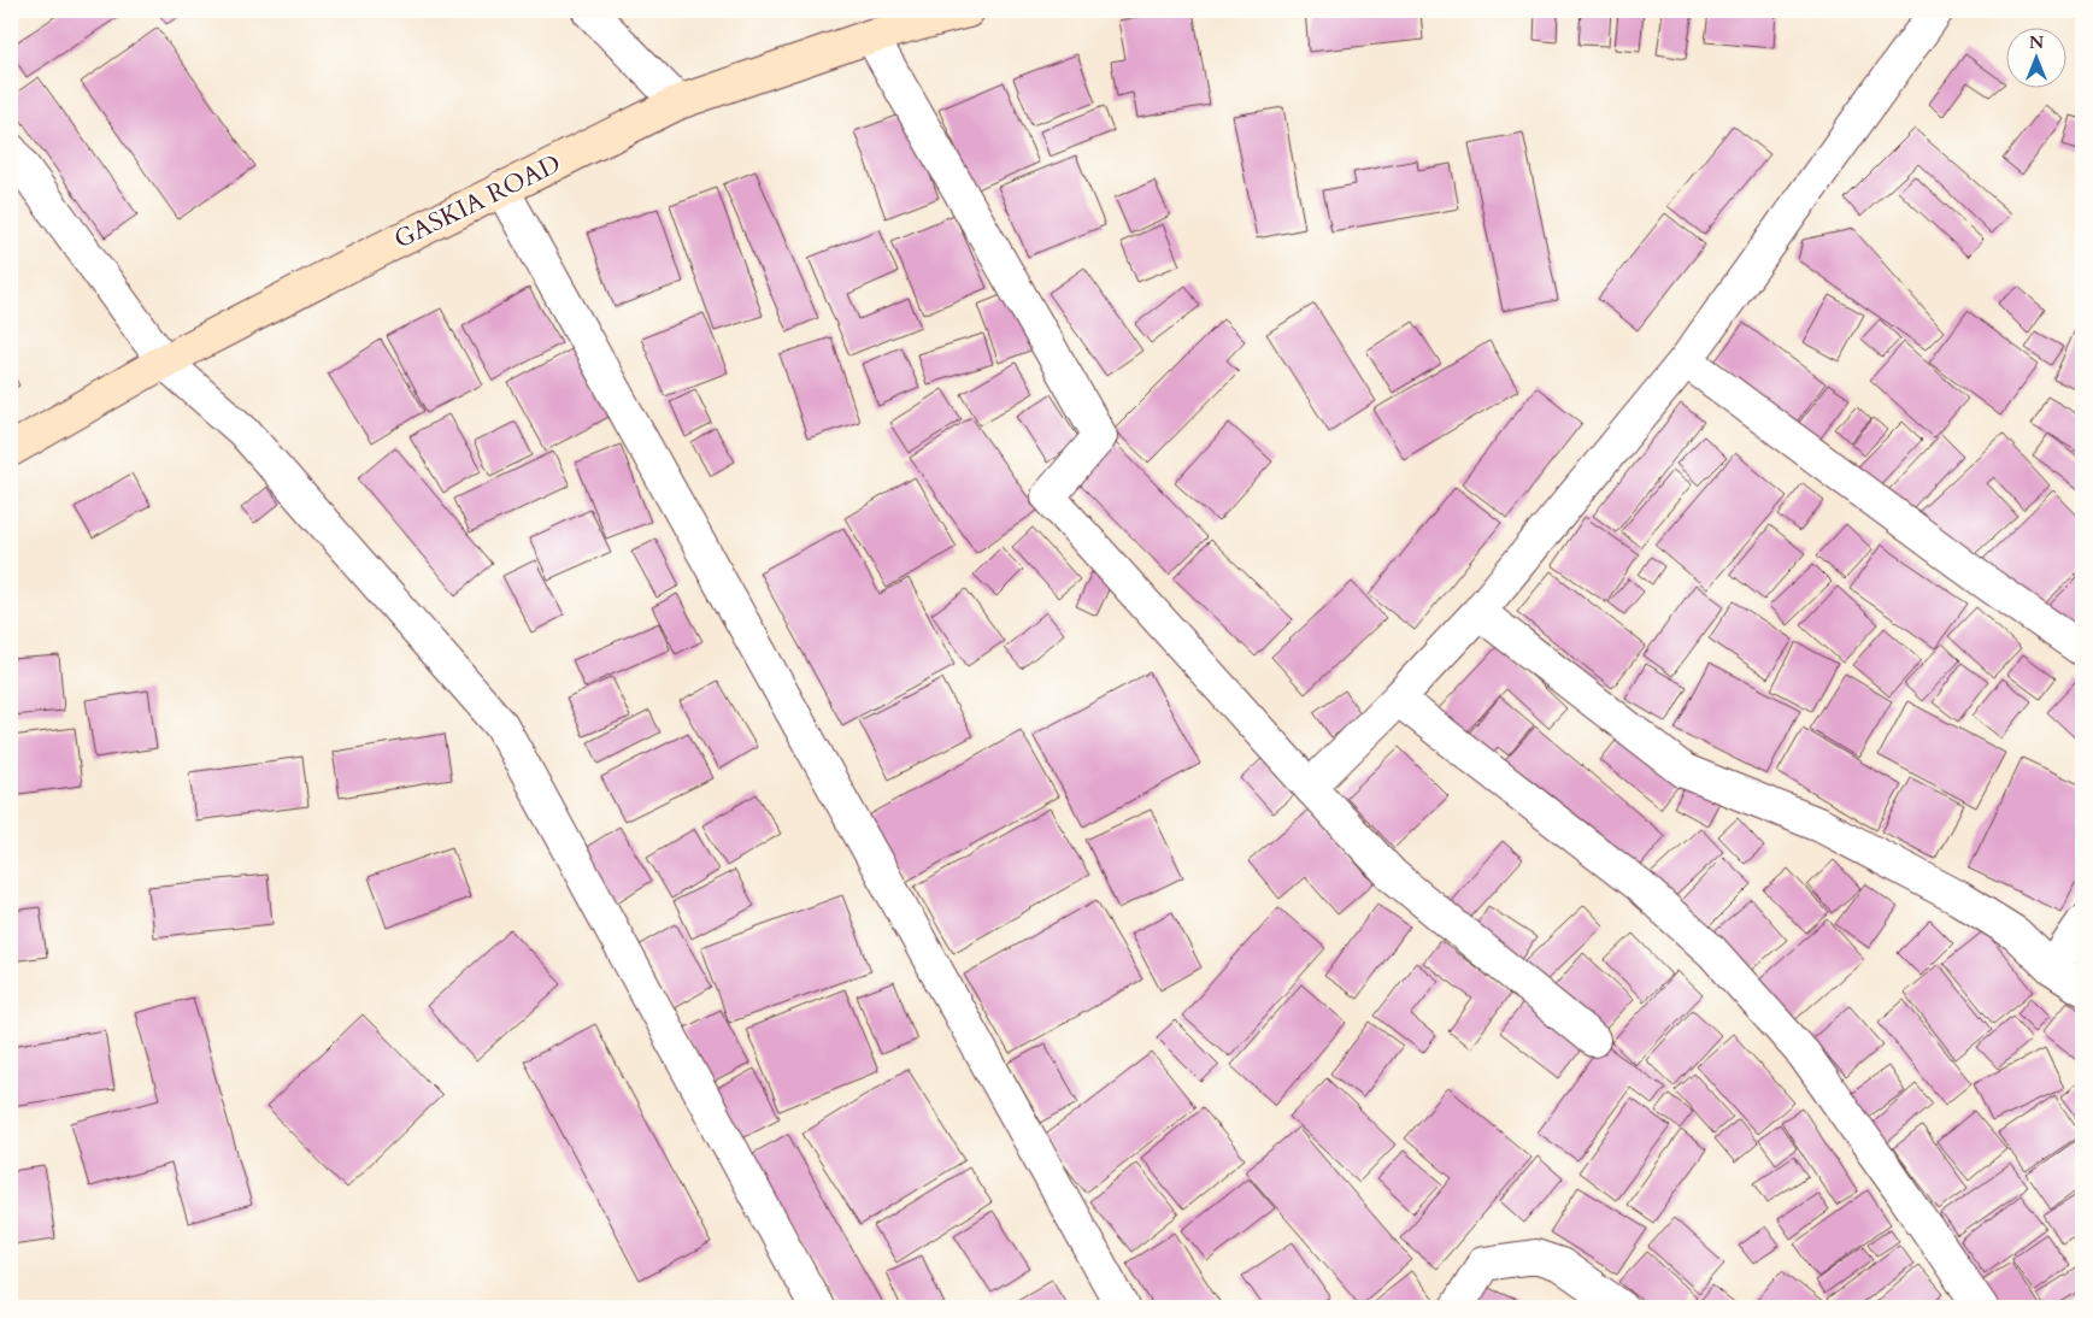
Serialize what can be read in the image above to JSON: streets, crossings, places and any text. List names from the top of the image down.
{
  "streets": {
    "main road": ["GASKIA ROAD"]
  },
  "north": "top"
}
